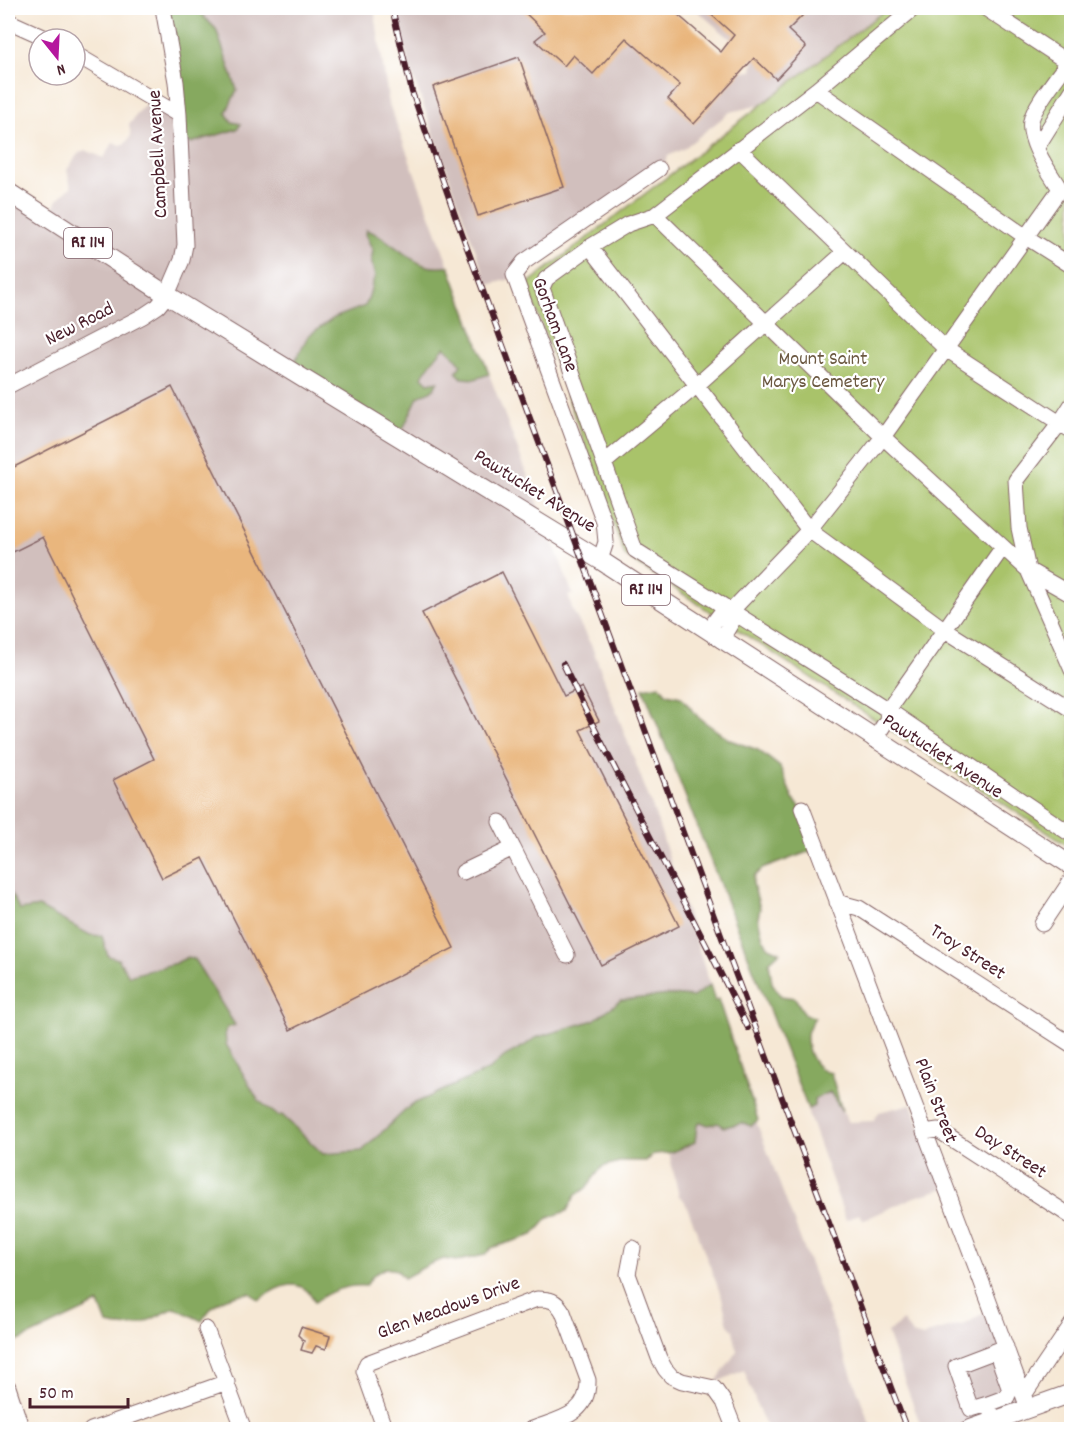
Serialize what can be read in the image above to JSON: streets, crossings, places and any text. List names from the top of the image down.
{
  "streets": {
    "main road": ["RI 114", "Pawtucket Avenue"],
    "street": [
      "Campbell Avenue",
      "New Road",
      "Gorham Lane",
      "Troy Street",
      "Plain Street",
      "Day Street",
      "Glen Meadows Drive"
    ]
  },
  "crossings": [
    ["Campbell Avenue", "New Road"],
    ["Campbell Avenue", "Pawtucket Avenue"],
    ["New Road", "Pawtucket Avenue"],
    ["Gorham Lane", "Pawtucket Avenue"],
    ["Troy Street", "Plain Street"],
    ["Plain Street", "Day Street"]
  ],
  "parks": ["Mount Saint Marys Cemetery"],
  "scale_bar": "50 m",
  "north": "bottom"
}
